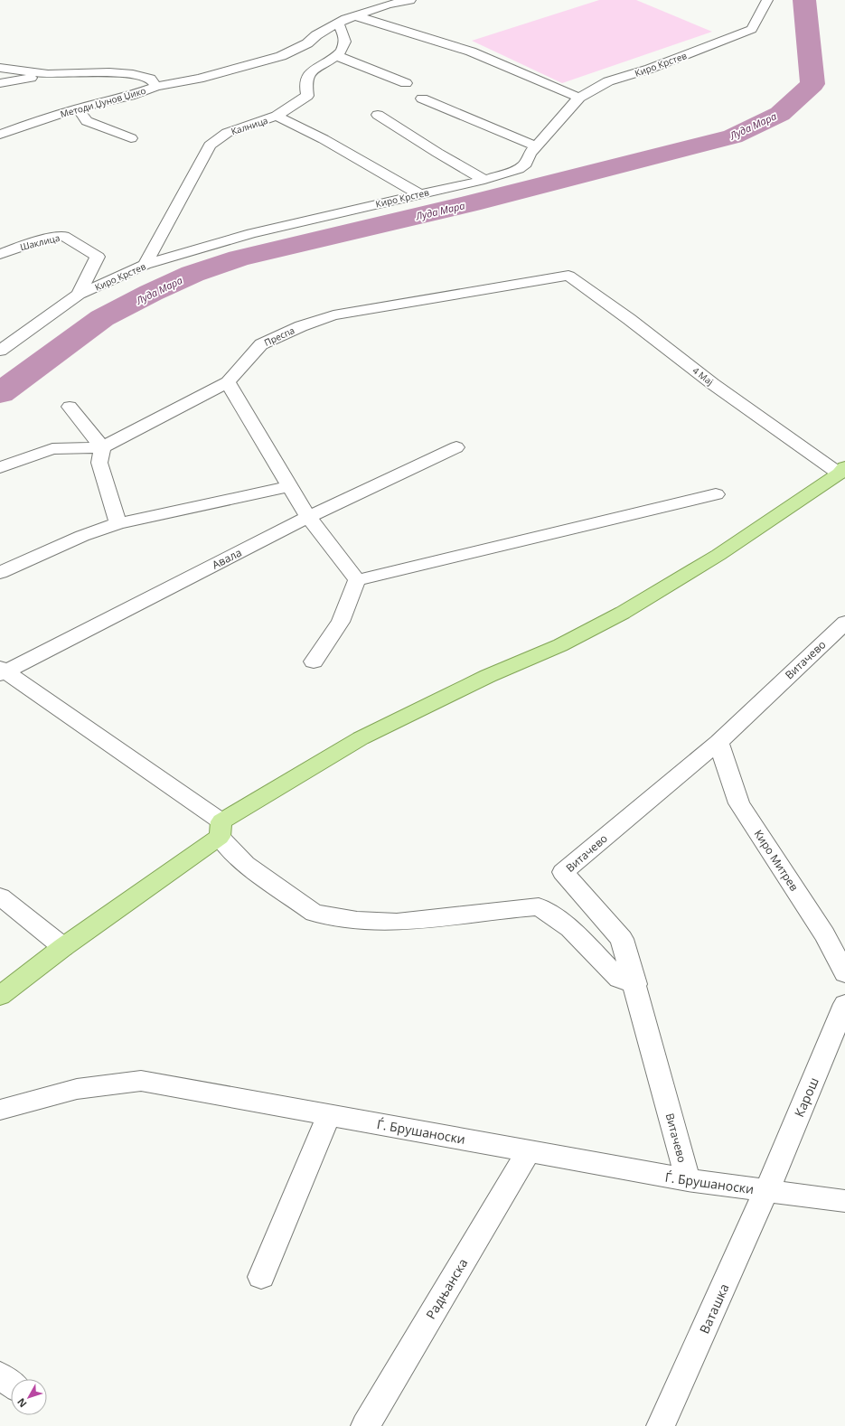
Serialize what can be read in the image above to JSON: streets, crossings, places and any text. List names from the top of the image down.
{
  "streets": {
    "street": [
      "Киро Крстев",
      "Методи Џунов Џико",
      "Калница",
      "Шаклица",
      "Преспа",
      "4 Мај",
      "Авала",
      "Витачево",
      "Киро Митрев",
      "Карош",
      "Ѓ. Брушаноски",
      "Радњанска",
      "Ваташка"
    ]
  },
  "crossings": [
    ["Киро Крстев", "Калница"],
    ["Киро Крстев", "Шаклица"],
    ["Преспа", "4 Мај"],
    ["Витачево", "Киро Митрев"],
    ["Витачево", "Ѓ. Брушаноски"],
    ["Карош", "Ѓ. Брушаноски"],
    ["Карош", "Ваташка"],
    ["Ѓ. Брушаноски", "Радњанска"],
    ["Ѓ. Брушаноски", "Ваташка"]
  ],
  "water": ["Луда Мара"],
  "north": "bottom left"
}
